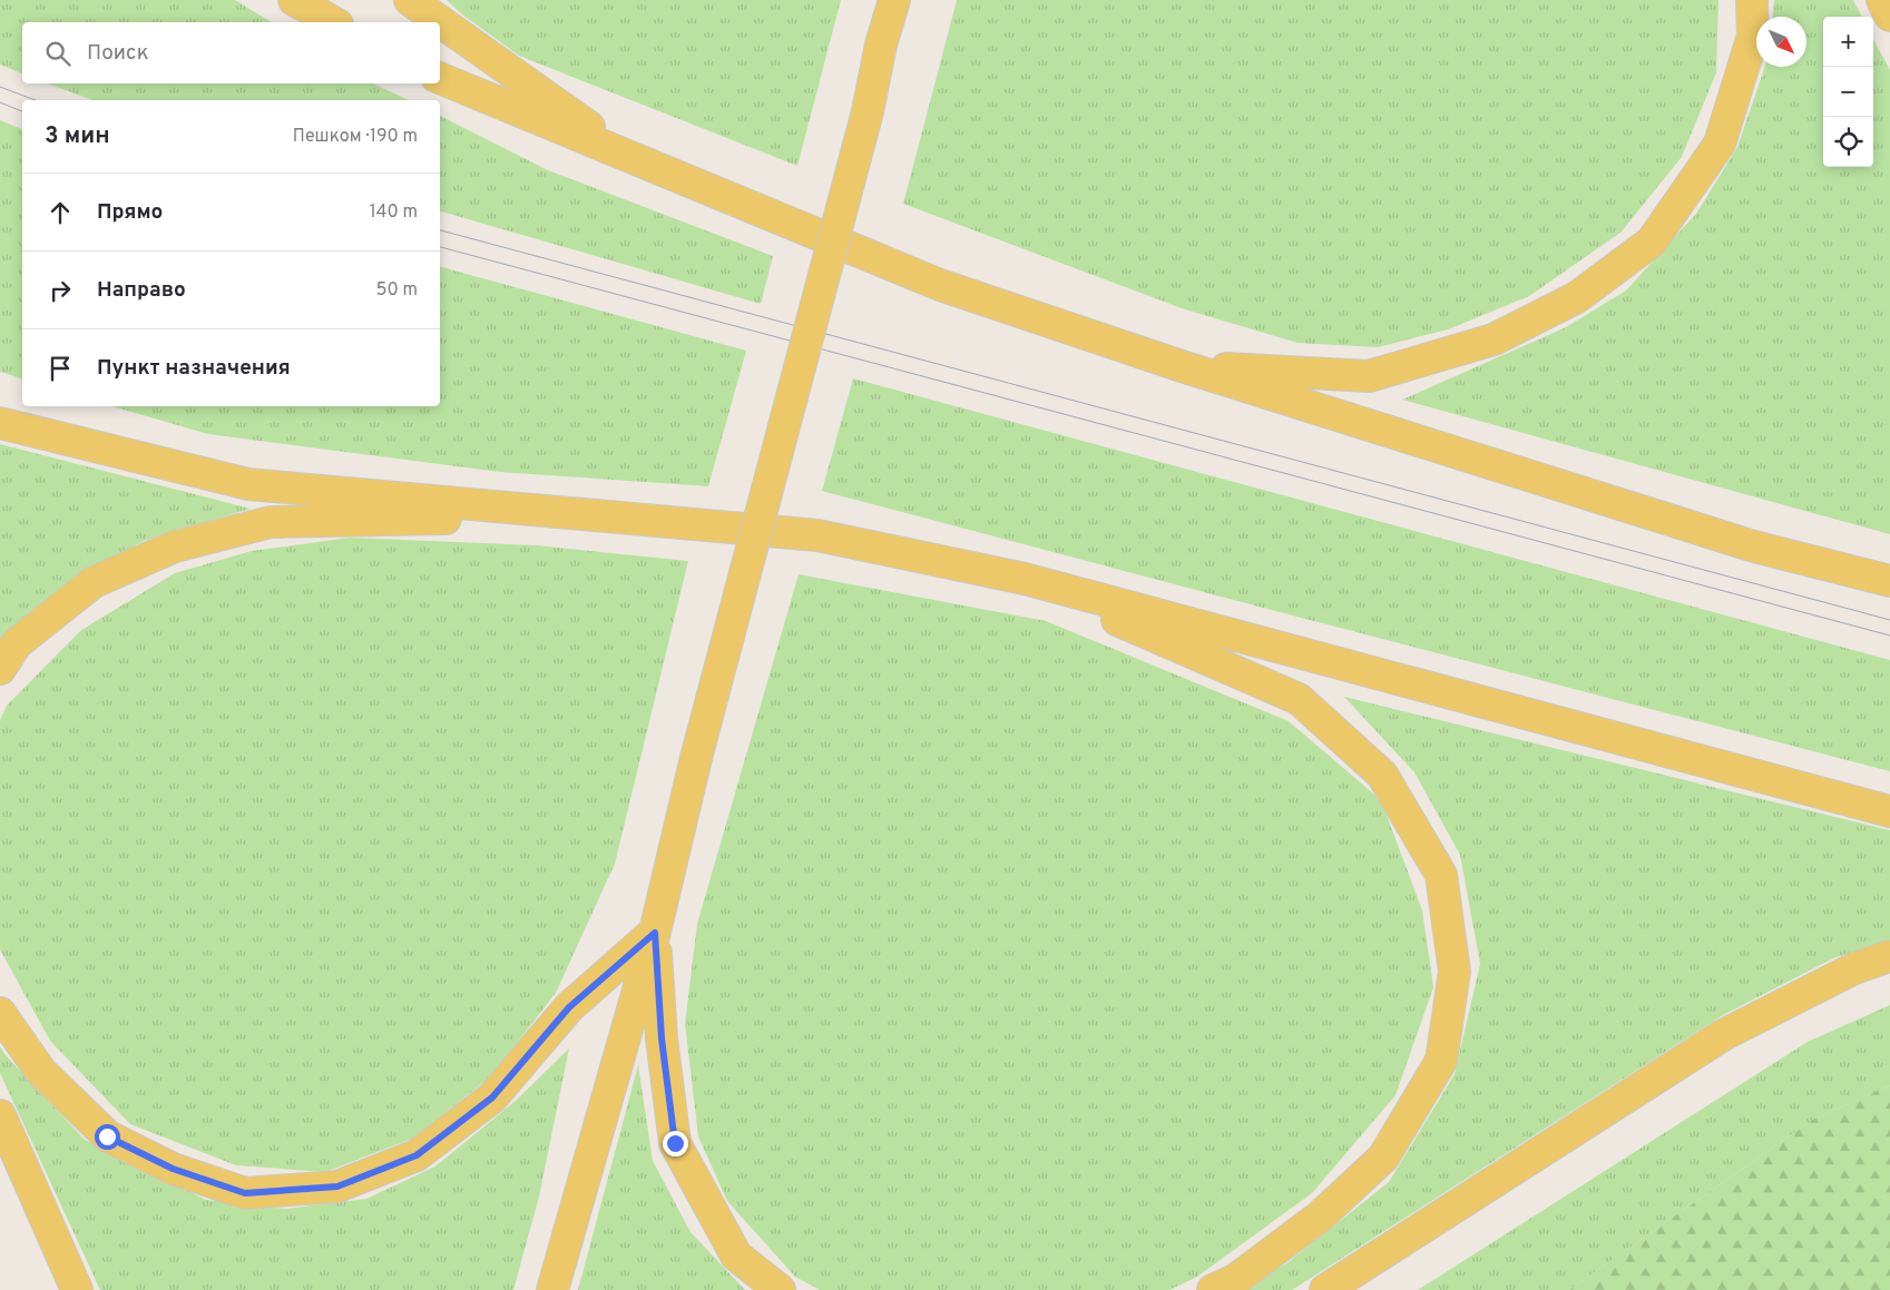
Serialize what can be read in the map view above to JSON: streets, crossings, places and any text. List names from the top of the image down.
{
  "north": "bottom right",
  "page": {
    "map_buttons": ["+", "−"],
    "search": "Поиск",
    "heading": ["3 мин", "Пешком · 190 m"],
    "list": [
      ["Прямо", "140 m"],
      ["Направо", "50 m"],
      "Пункт назначения"
    ]
  }
}
